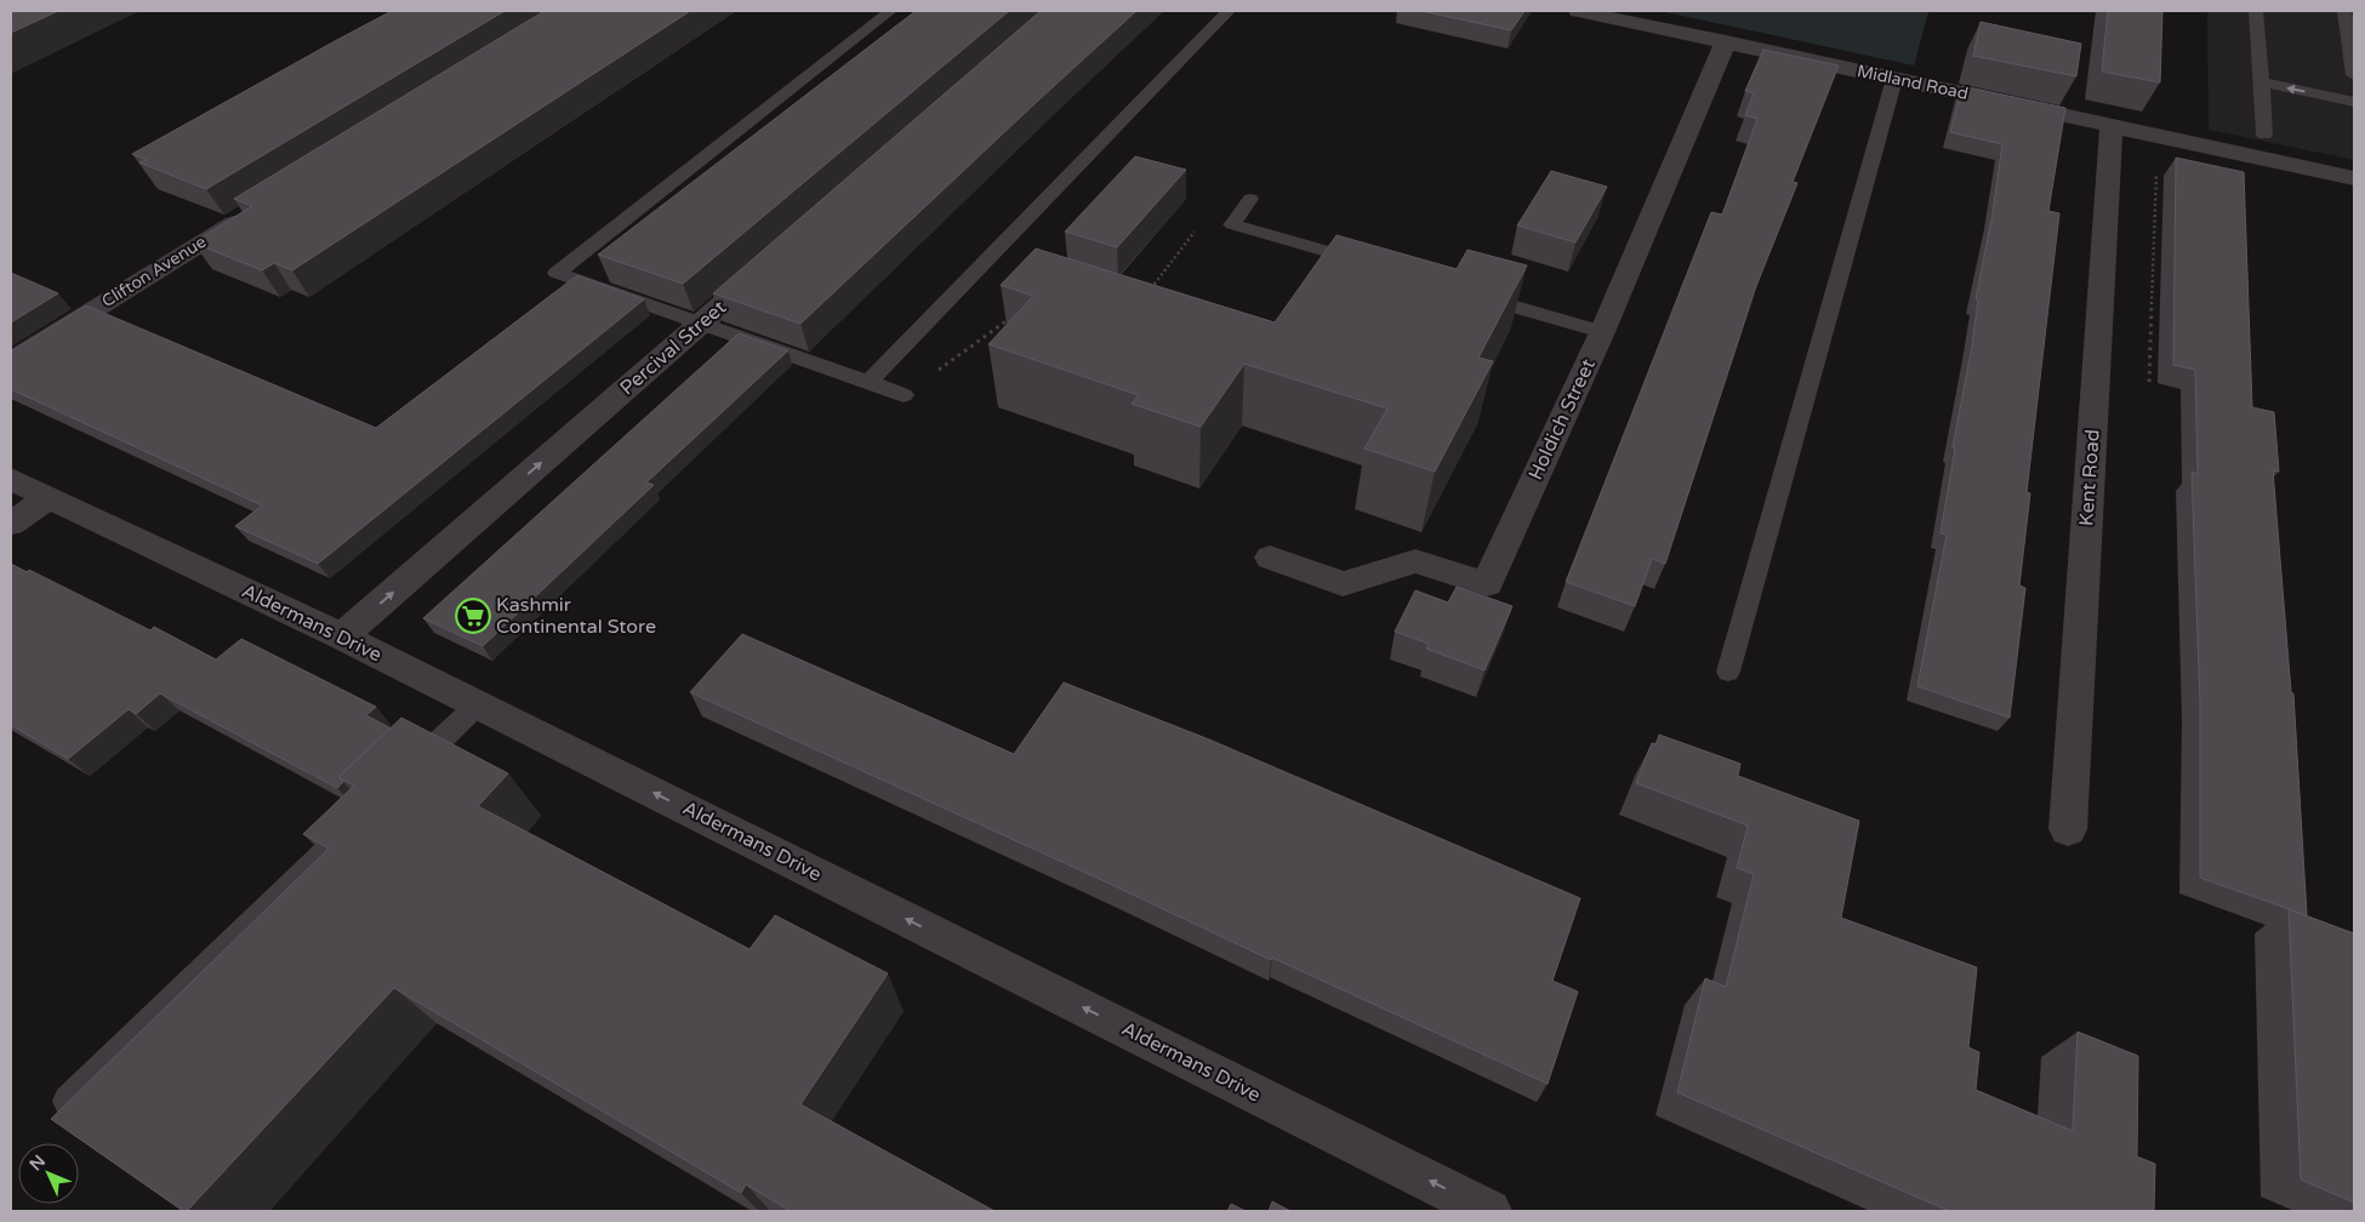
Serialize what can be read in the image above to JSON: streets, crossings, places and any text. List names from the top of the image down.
{
  "streets": {
    "street": [
      "Midland Road",
      "Clifton Avenue",
      "Percival Street",
      "Holdich Street",
      "Kent Road",
      "Aldermans Drive"
    ]
  },
  "crossings": [
    ["Midland Road", "Holdich Street"],
    ["Midland Road", "Kent Road"],
    ["Percival Street", "Aldermans Drive"]
  ],
  "one_way": ["Percival Street", "Aldermans Drive"],
  "places": {
    "supermarket": ["Kashmir Continental Store"]
  },
  "north": "top left"
}
